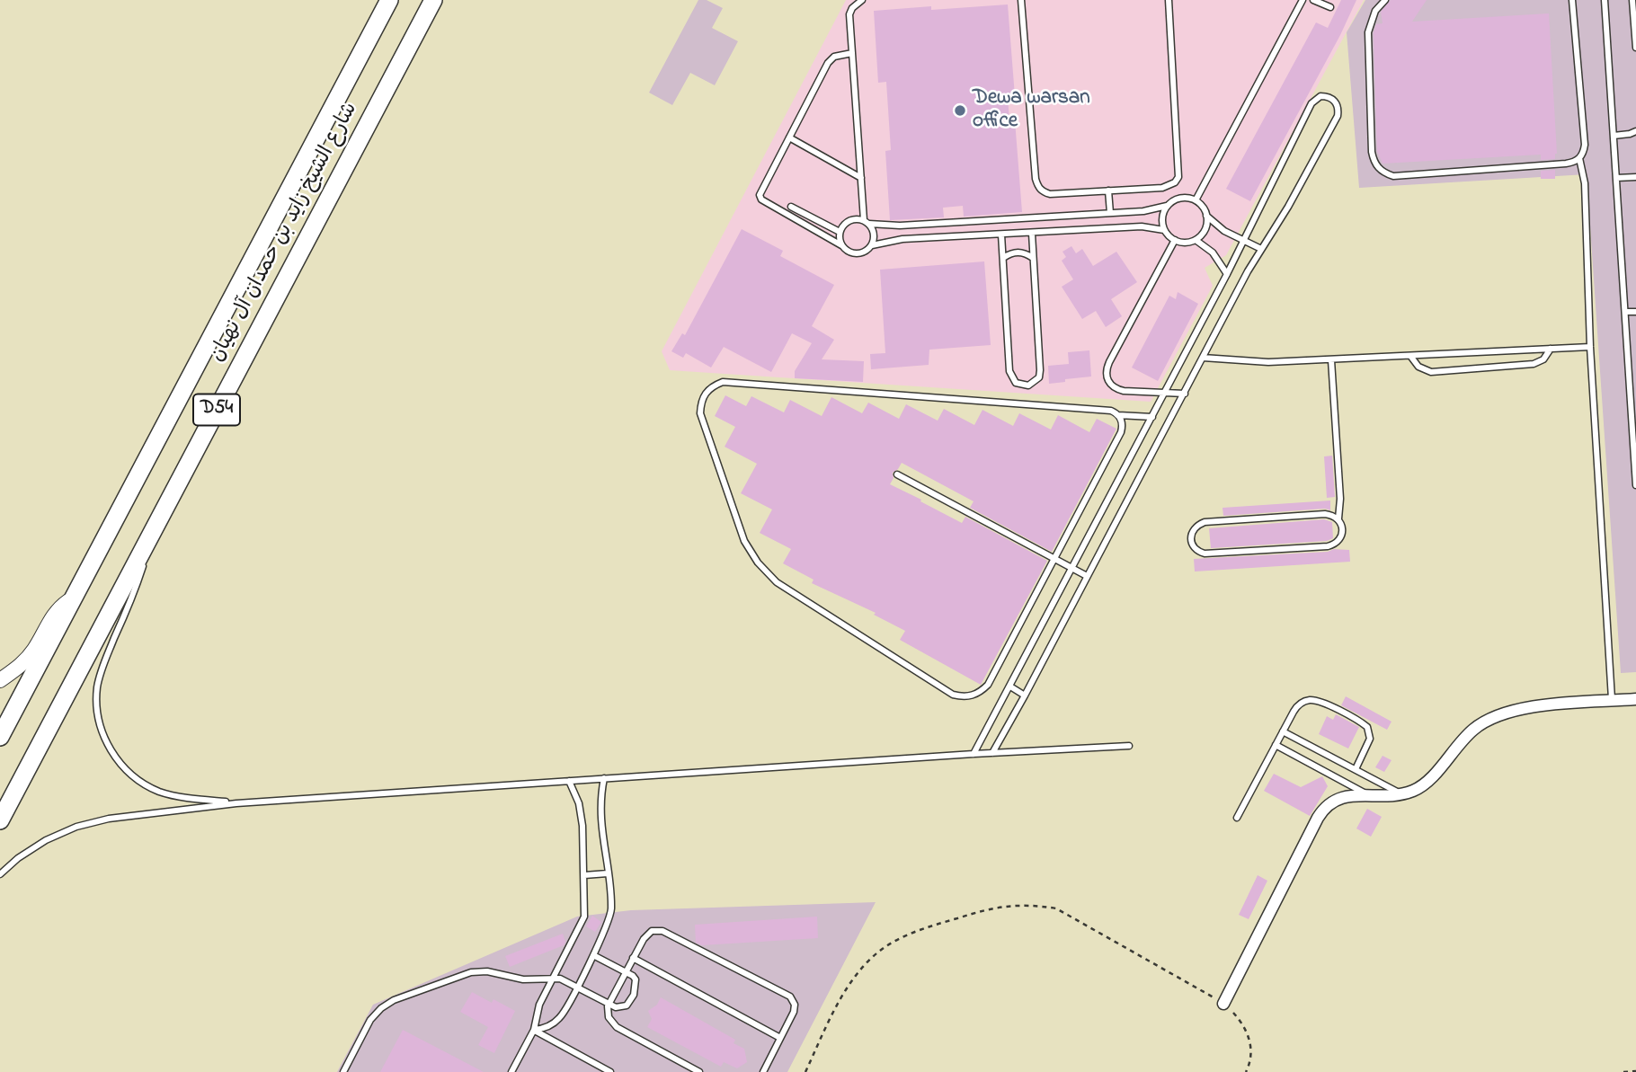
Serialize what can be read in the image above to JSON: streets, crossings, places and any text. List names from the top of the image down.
{
  "streets": {
    "main road": ["شارع الشيخ زايد بن حمدان آل نهيان", "D54"]
  },
  "places": ["Dewa warsan office"]
}
